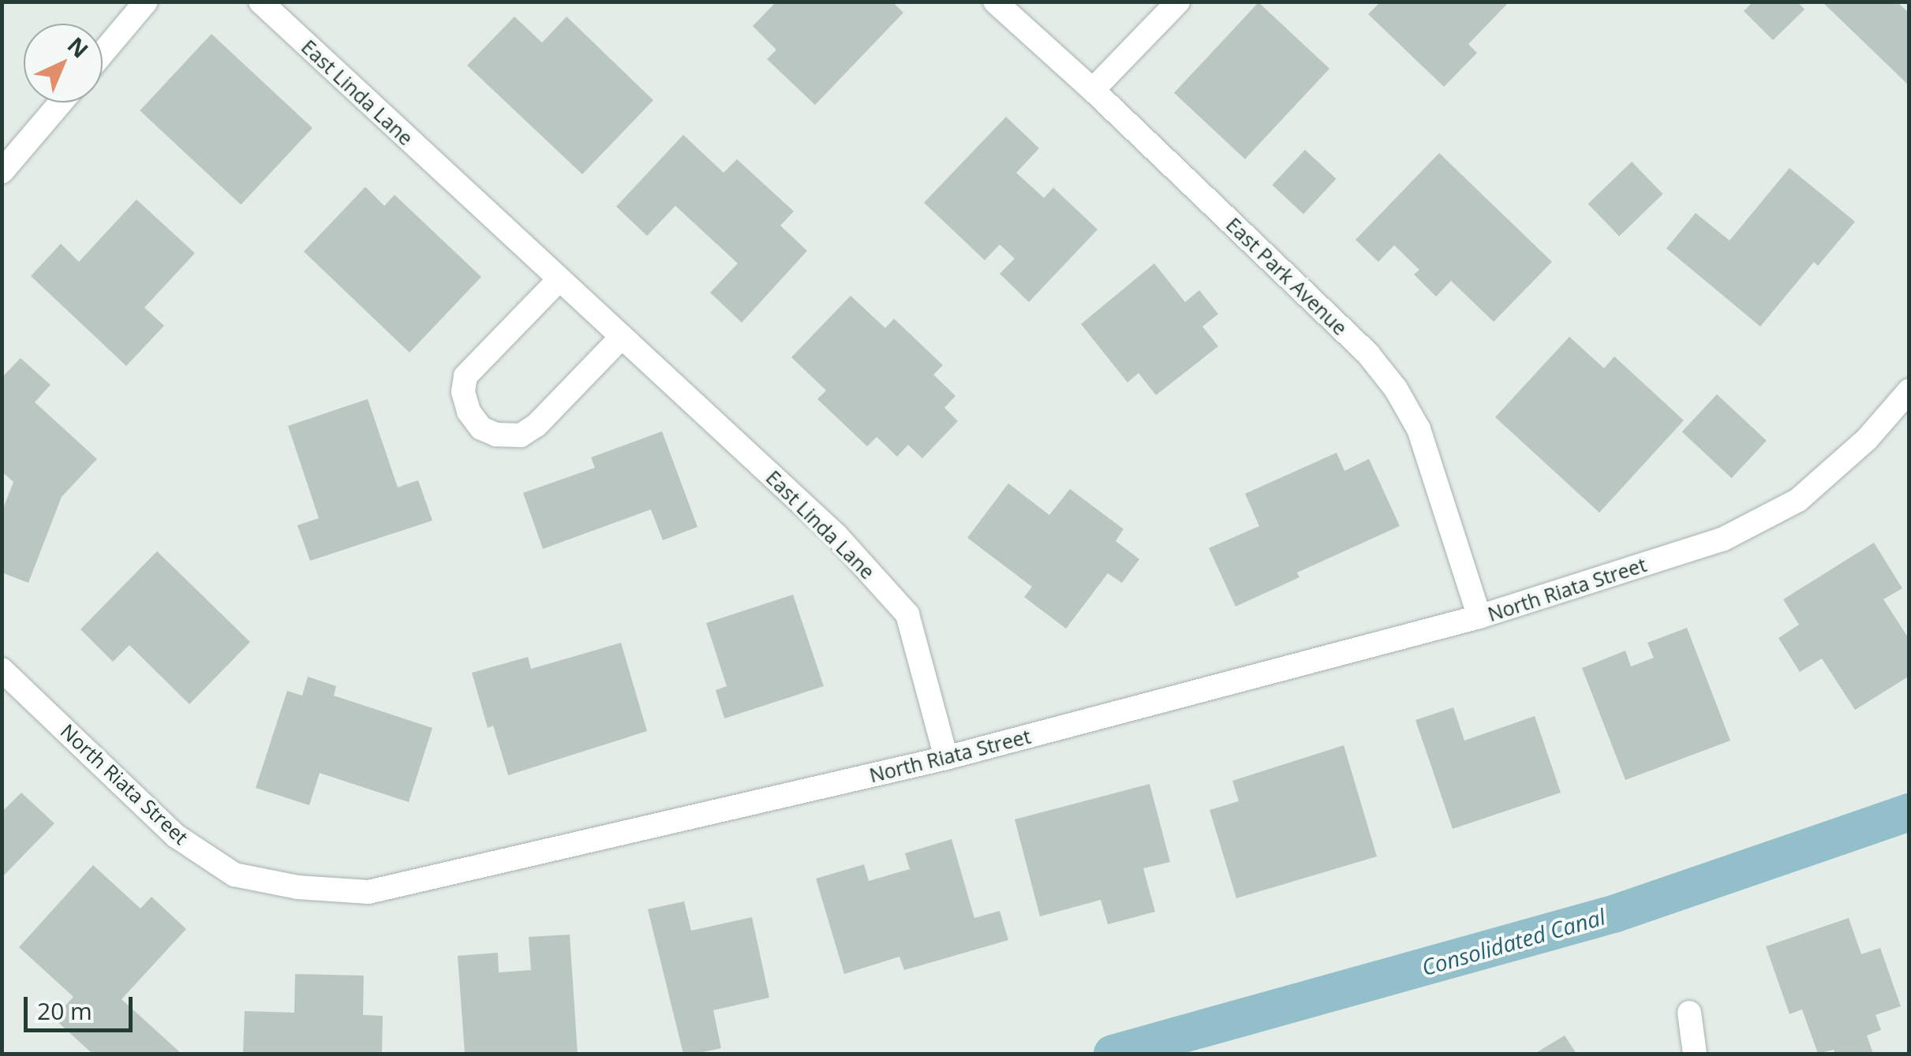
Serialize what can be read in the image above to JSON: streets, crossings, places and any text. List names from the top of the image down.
{
  "streets": {
    "street": ["East Linda Lane", "East Park Avenue", "North Riata Street"]
  },
  "crossings": [
    ["East Linda Lane", "North Riata Street"],
    ["East Park Avenue", "North Riata Street"]
  ],
  "water": ["Consolidated Canal"],
  "scale_bar": "20 m",
  "north": "top right"
}
